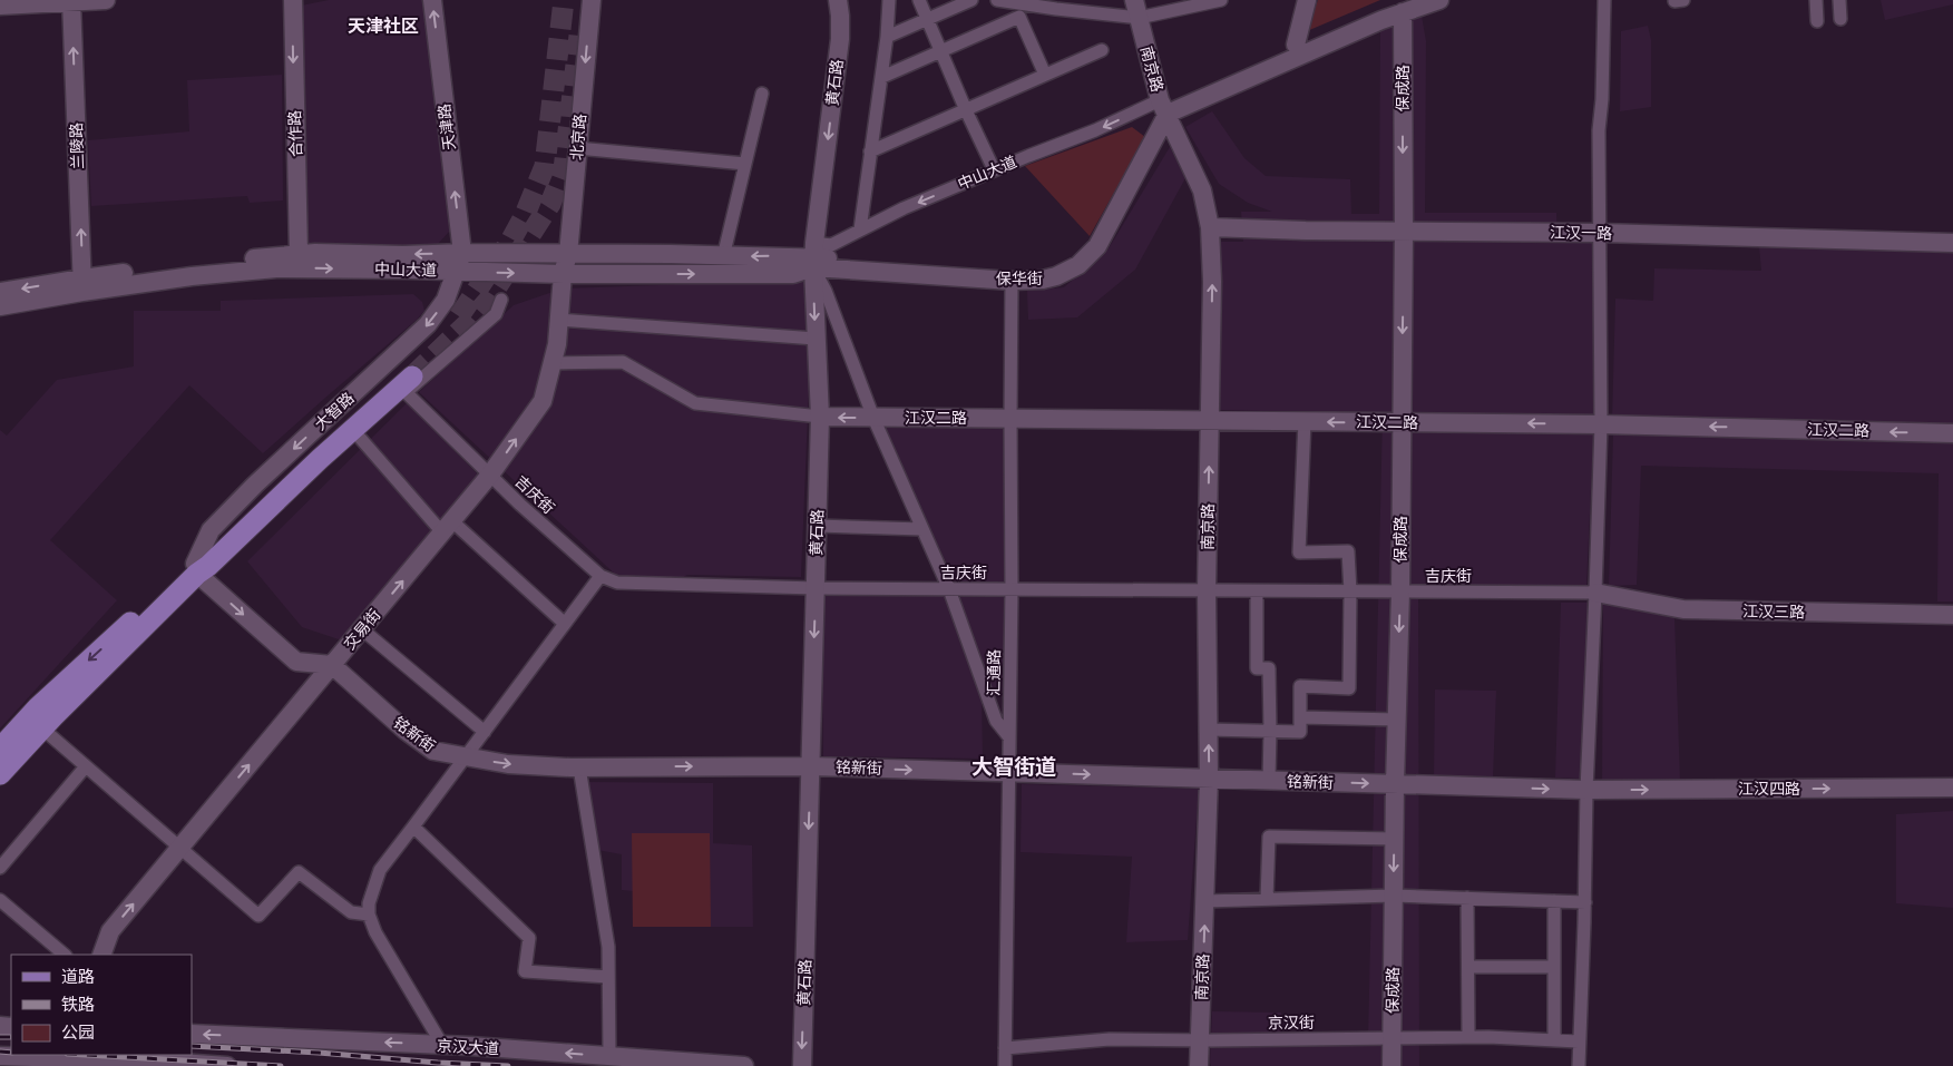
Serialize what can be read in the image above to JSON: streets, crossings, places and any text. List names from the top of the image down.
{
  "streets": {
    "main road": ["大智路"],
    "street": [
      "南京路",
      "黄石路",
      "保成路",
      "天津路",
      "合作路",
      "北京路",
      "兰陵路",
      "中山大道",
      "江汉一路",
      "保华街",
      "江汉二路",
      "吉庆街",
      "江汉三路",
      "交易街",
      "汇通路",
      "铭新街",
      "江汉四路",
      "京汉街",
      "京汉大道"
    ]
  },
  "crossings": [
    ["南京路", "中山大道"],
    ["南京路", "江汉一路"],
    ["南京路", "保华街"],
    ["南京路", "江汉二路"],
    ["南京路", "吉庆街"],
    ["南京路", "铭新街"],
    ["南京路", "京汉街"],
    ["黄石路", "中山大道"],
    ["黄石路", "保华街"],
    ["黄石路", "江汉二路"],
    ["黄石路", "吉庆街"],
    ["黄石路", "铭新街"],
    ["保成路", "中山大道"],
    ["保成路", "江汉一路"],
    ["保成路", "江汉二路"],
    ["保成路", "吉庆街"],
    ["保成路", "铭新街"],
    ["保成路", "京汉街"],
    ["天津路", "中山大道"],
    ["天津路", "大智路"],
    ["合作路", "中山大道"],
    ["北京路", "中山大道"],
    ["北京路", "交易街"],
    ["兰陵路", "中山大道"],
    ["中山大道", "保华街"],
    ["中山大道", "大智路"],
    ["中山大道", "交易街"],
    ["保华街", "汇通路"],
    ["大智路", "吉庆街"],
    ["江汉二路", "汇通路"],
    ["吉庆街", "江汉三路"],
    ["吉庆街", "交易街"],
    ["吉庆街", "汇通路"],
    ["交易街", "铭新街"],
    ["汇通路", "铭新街"],
    ["汇通路", "京汉街"],
    ["铭新街", "江汉四路"]
  ],
  "one_way": [
    "南京路",
    "天津路",
    "合作路",
    "北京路",
    "兰陵路",
    "大智路",
    "江汉二路",
    "江汉四路",
    "京汉大道"
  ],
  "districts": ["天津社区", "大智街道"],
  "legend": ["道路", "铁路", "公园"]
}
